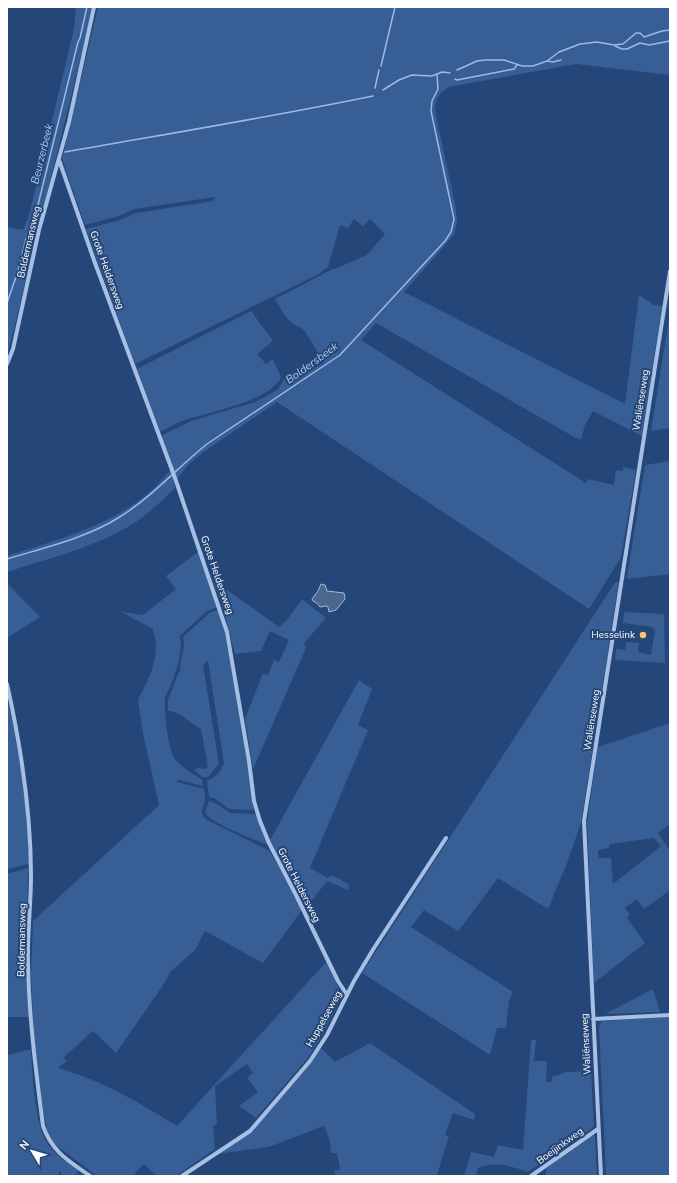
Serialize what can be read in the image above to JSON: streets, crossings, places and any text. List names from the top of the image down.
{
  "streets": {
    "street": [
      "Boldermansweg",
      "Grote Heldersweg",
      "Waliënseweg",
      "Huppelseweg",
      "Boeijinkweg"
    ]
  },
  "crossings": [
    ["Boldermansweg", "Grote Heldersweg"],
    ["Grote Heldersweg", "Huppelseweg"],
    ["Waliënseweg", "Boeijinkweg"]
  ],
  "water": ["Beurzerbeek", "Boldersbeek"],
  "places": ["Hesselink"],
  "north": "top left"
}
